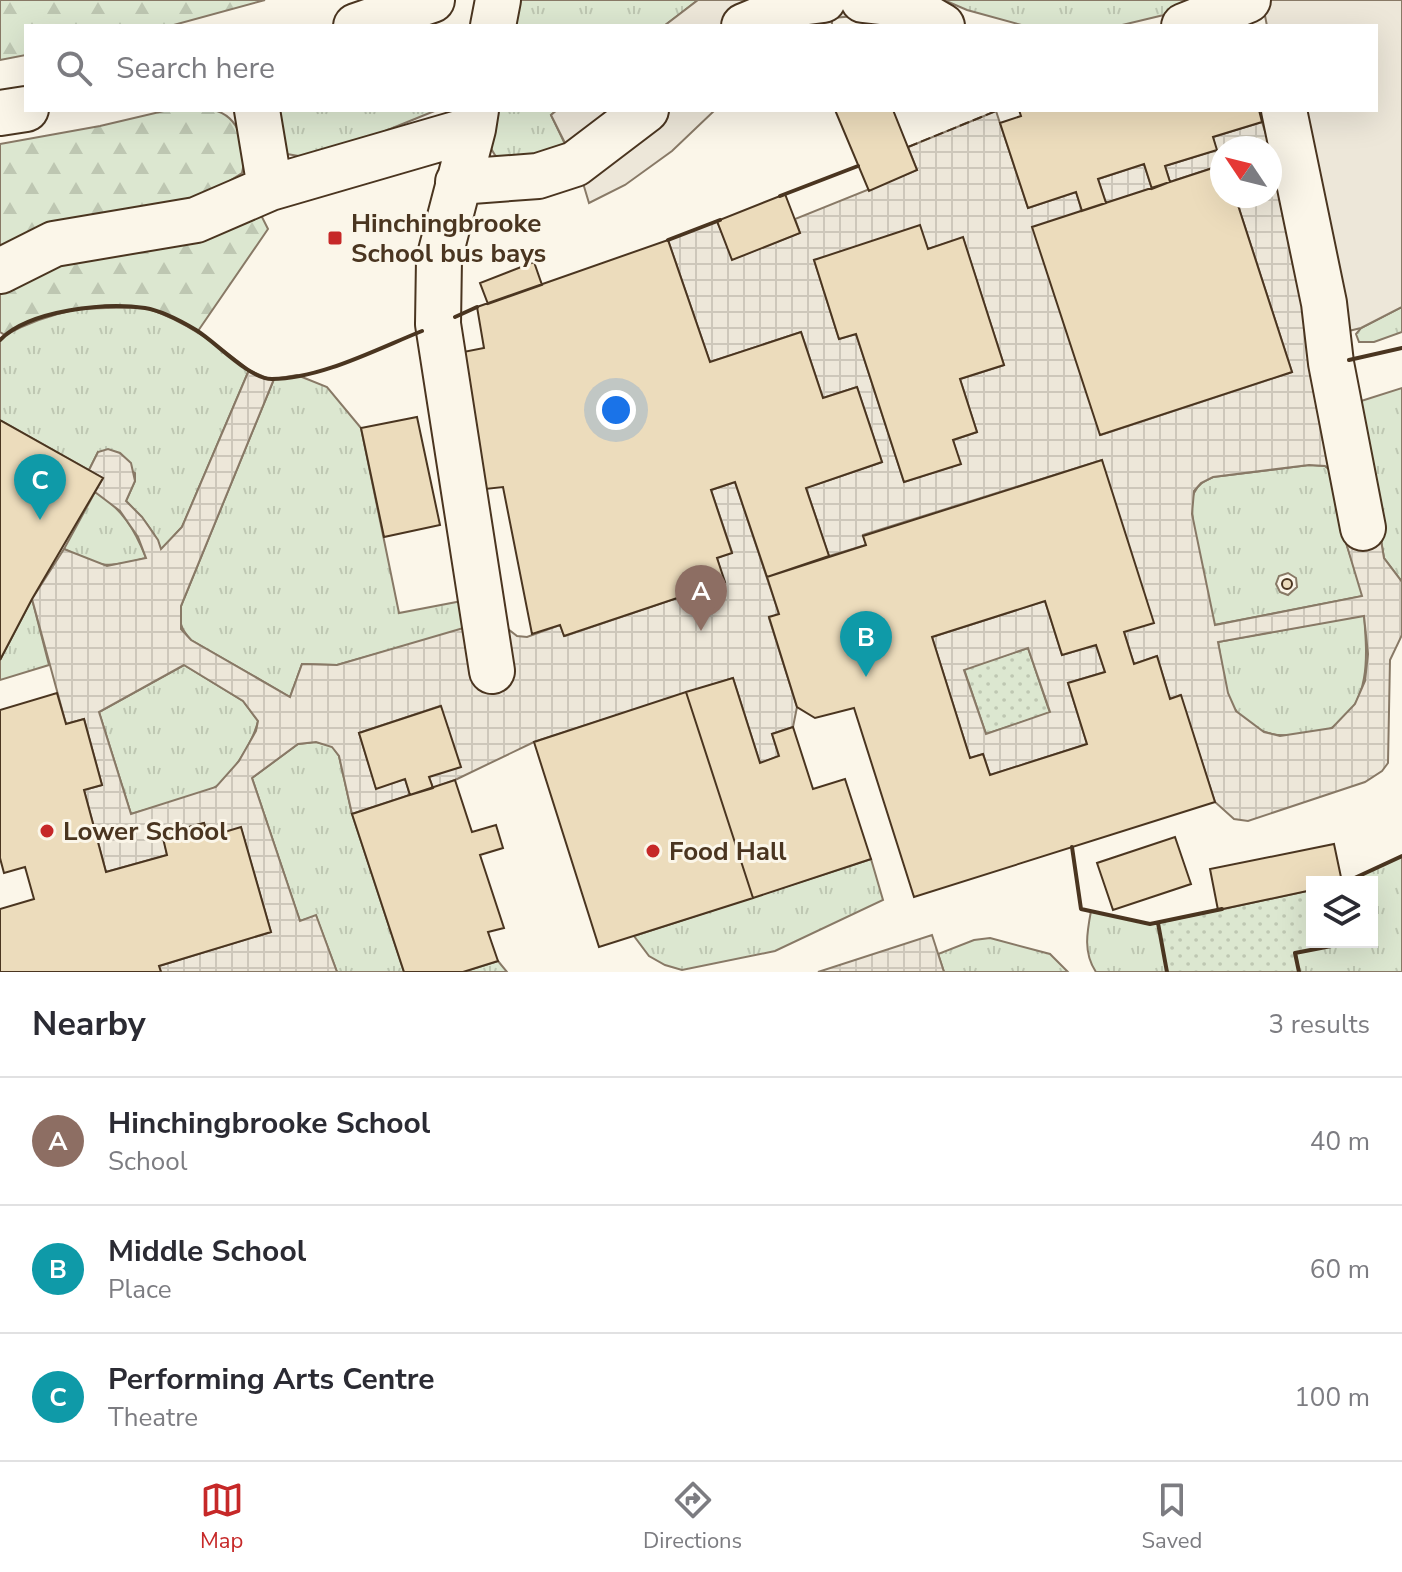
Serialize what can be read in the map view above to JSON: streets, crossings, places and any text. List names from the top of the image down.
{
  "places": {
    "transit": ["Hinchingbrooke School bus bays"],
    "other": ["Lower School", "Food Hall"]
  },
  "north": "top left",
  "page": {
    "search": "Search here",
    "pins": ["C", "A", "B"],
    "heading": ["Nearby", "3 results"],
    "list": [
      {
        "mark": "A",
        "name": "Hinchingbrooke School",
        "note": "School",
        "value": "40 m"
      },
      {
        "mark": "B",
        "name": "Middle School",
        "note": "Place",
        "value": "60 m"
      },
      {
        "mark": "C",
        "name": "Performing Arts Centre",
        "note": "Theatre",
        "value": "100 m"
      }
    ],
    "nav": ["Map", "Directions", "Saved"]
  }
}
